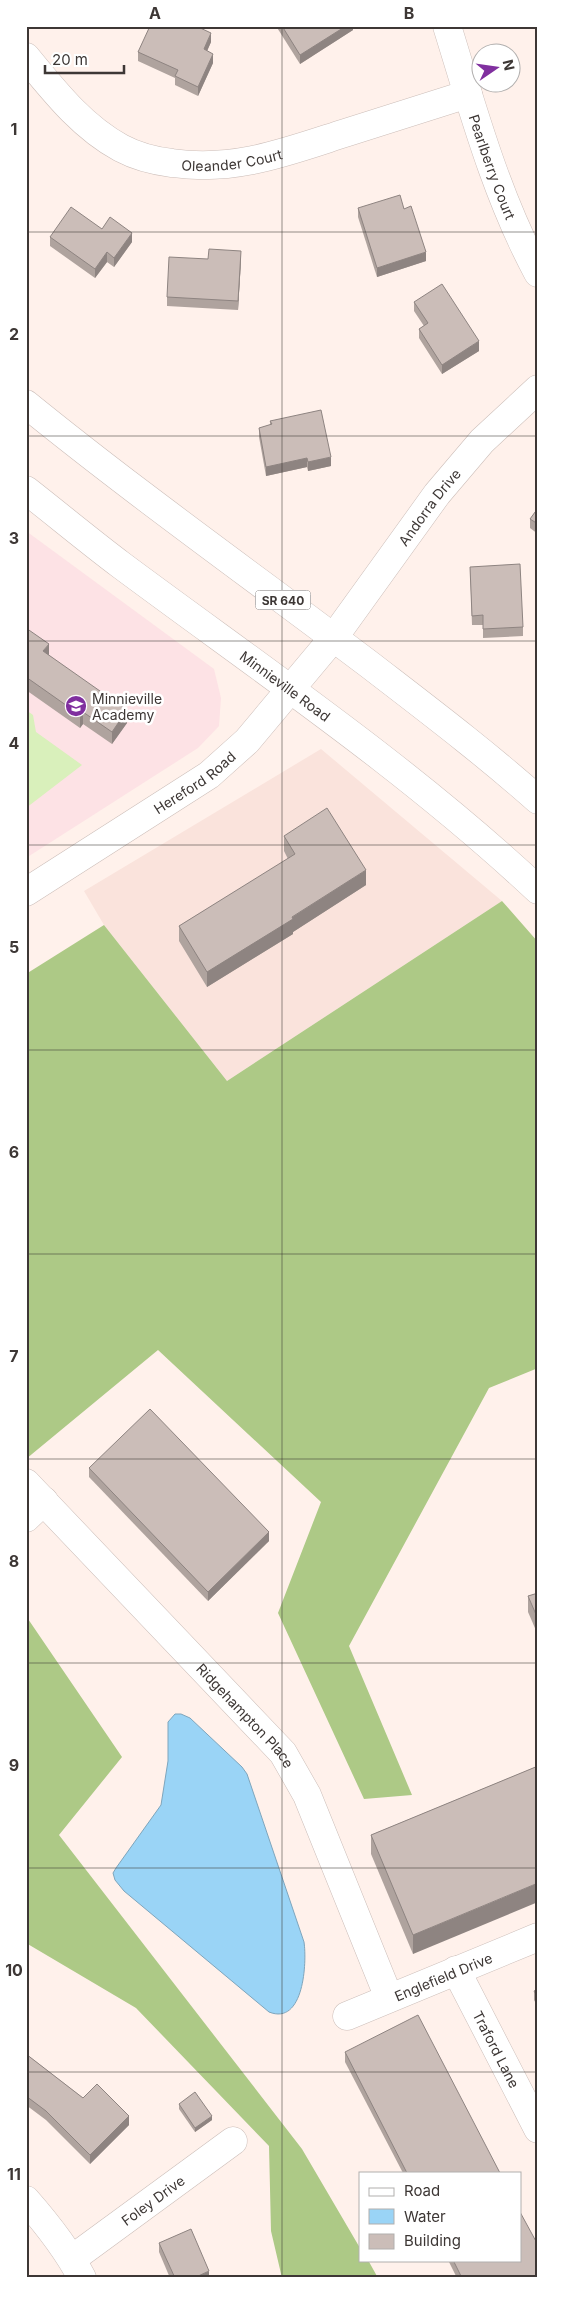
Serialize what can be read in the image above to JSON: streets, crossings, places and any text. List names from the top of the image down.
{
  "streets": {
    "street": [
      "Oleander Court",
      "Pearlberry Court",
      "Andorra Drive",
      "SR 640",
      "Minnieville Road",
      "Hereford Road",
      "Ridgehampton Place",
      "Englefield Drive",
      "Traford Lane",
      "Foley Drive"
    ]
  },
  "crossings": [
    ["Oleander Court", "Pearlberry Court"],
    ["Andorra Drive", "SR 640"],
    ["Andorra Drive", "Hereford Road"],
    ["SR 640", "Hereford Road"],
    ["Minnieville Road", "Hereford Road"],
    ["Ridgehampton Place", "Englefield Drive"],
    ["Englefield Drive", "Traford Lane"]
  ],
  "places": {
    "school or university": ["Minnieville Academy"]
  },
  "legend": ["Road", "Water", "Building"],
  "scale_bar": "20 m",
  "north": "right",
  "grid": {
    "columns": ["A", "B"],
    "rows": [
      "1",
      "2",
      "3",
      "4",
      "5",
      "6",
      "7",
      "8",
      "9",
      "10",
      "11"
    ]
  }
}
